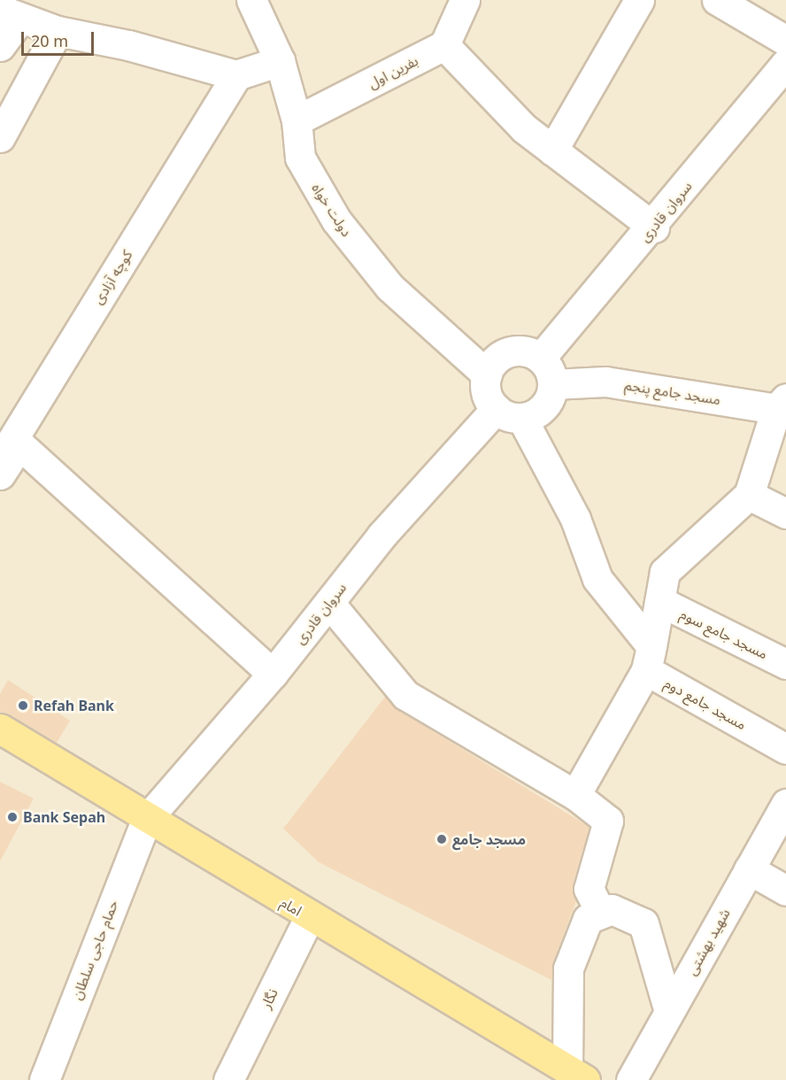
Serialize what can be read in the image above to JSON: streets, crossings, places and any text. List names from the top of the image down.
{
  "streets": {
    "main road": ["امام"],
    "street": [
      "بفرین اول",
      "دولت خواه",
      "سروان قادری",
      "کوچه آزادی",
      "مسجد جامع پنجم",
      "مسجد جامع سوم",
      "مسجد جامع دوم",
      "شهید بهشتی",
      "حمام حاجی سلطان",
      "نگار"
    ]
  },
  "crossings": [
    ["بفرین اول", "دولت خواه"],
    ["دولت خواه", "سروان قادری"],
    ["دولت خواه", "مسجد جامع پنجم"],
    ["سروان قادری", "مسجد جامع پنجم"],
    ["سروان قادری", "امام"],
    ["سروان قادری", "حمام حاجی سلطان"],
    ["امام", "حمام حاجی سلطان"],
    ["امام", "نگار"]
  ],
  "places": ["Refah Bank", "Bank Sepah", "مسجد جامع"],
  "scale_bar": "20 m"
}
